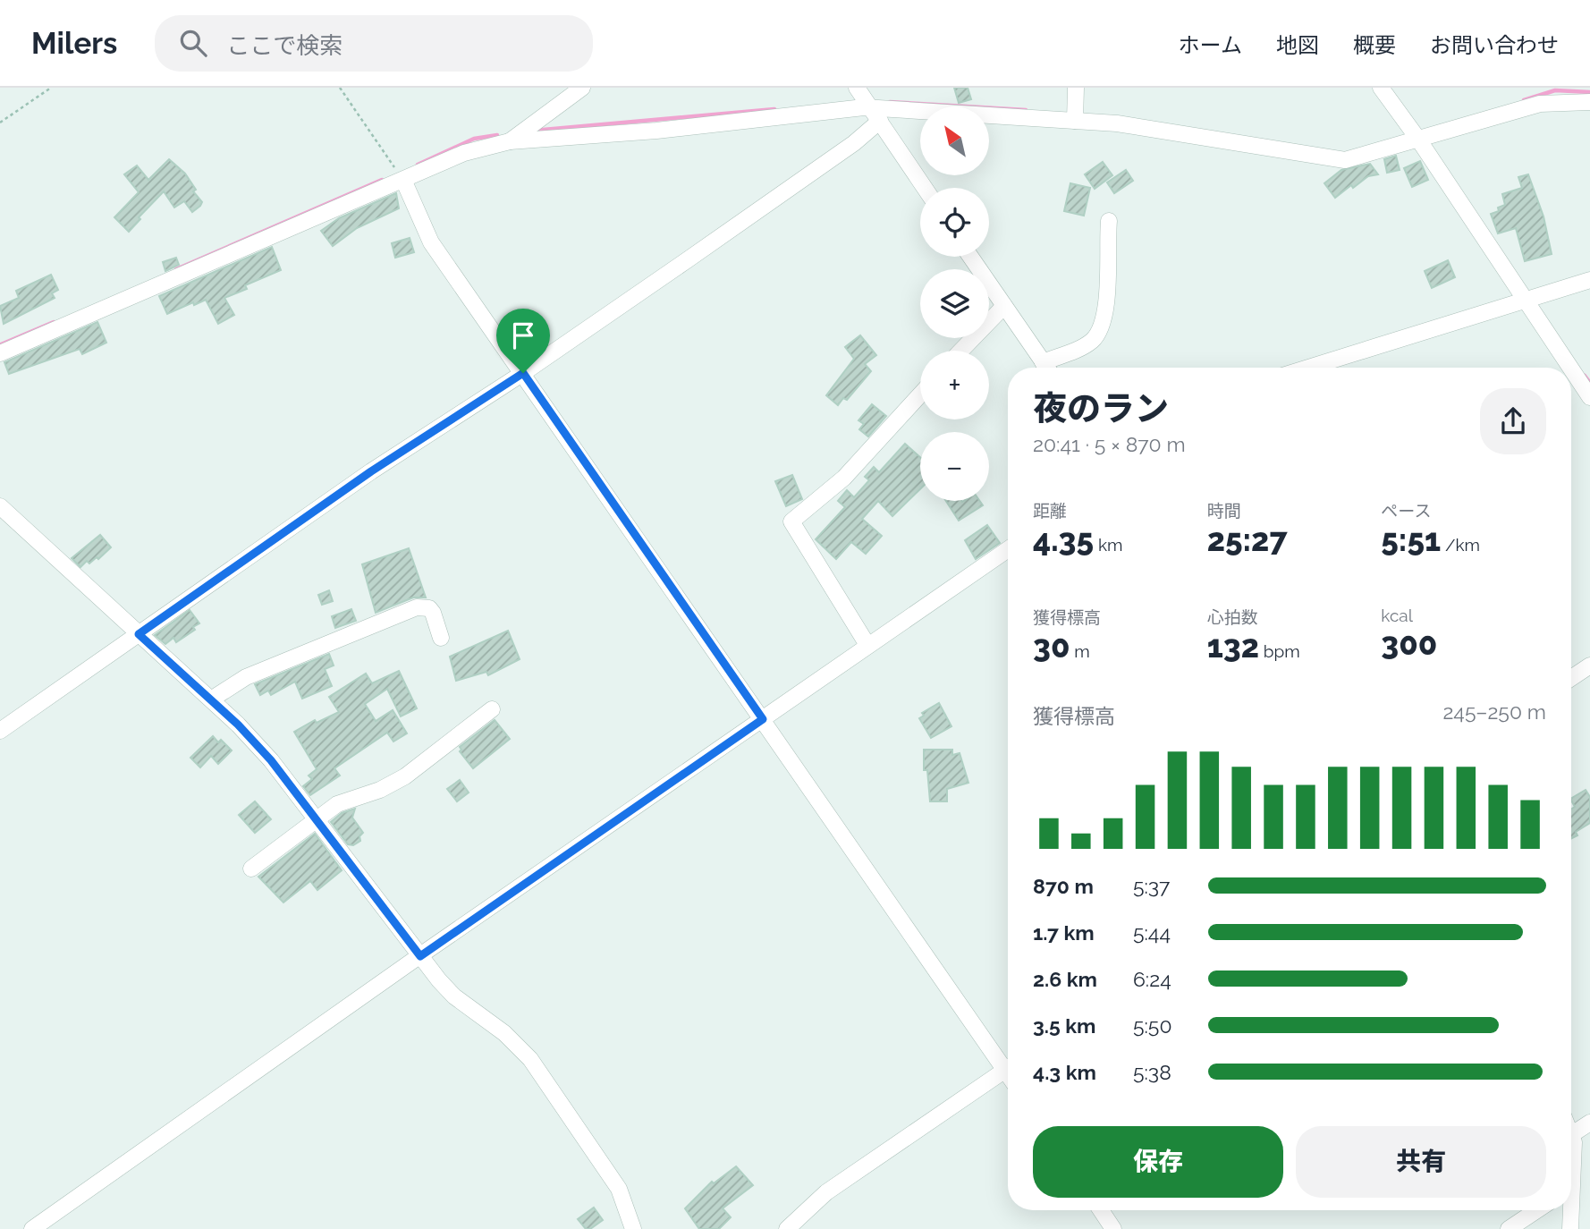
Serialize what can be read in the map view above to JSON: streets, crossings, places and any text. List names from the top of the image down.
{
  "north": "top left",
  "page": {
    "header": "Milers",
    "search": "ここで検索",
    "nav": [
      "ホーム",
      "地図",
      "概要",
      "お問い合わせ"
    ],
    "map_buttons": ["+", "−"],
    "heading": ["夜のラン", "20:41 · 5 × 870 m"],
    "stats": [
      ["距離", "4.35 km"],
      ["時間", "25:27"],
      ["ペース", "5:51 /km"],
      ["獲得標高", "30 m"],
      ["心拍数", "132 bpm"],
      ["kcal", "300"]
    ],
    "chart": ["獲得標高", "245–250 m"],
    "list": [
      {
        "name": "870 m",
        "note": "5:37"
      },
      {
        "name": "1.7 km",
        "note": "5:44"
      },
      {
        "name": "2.6 km",
        "note": "6:24"
      },
      {
        "name": "3.5 km",
        "note": "5:50"
      },
      {
        "name": "4.3 km",
        "note": "5:38"
      }
    ],
    "buttons": ["保存", "共有"]
  }
}
